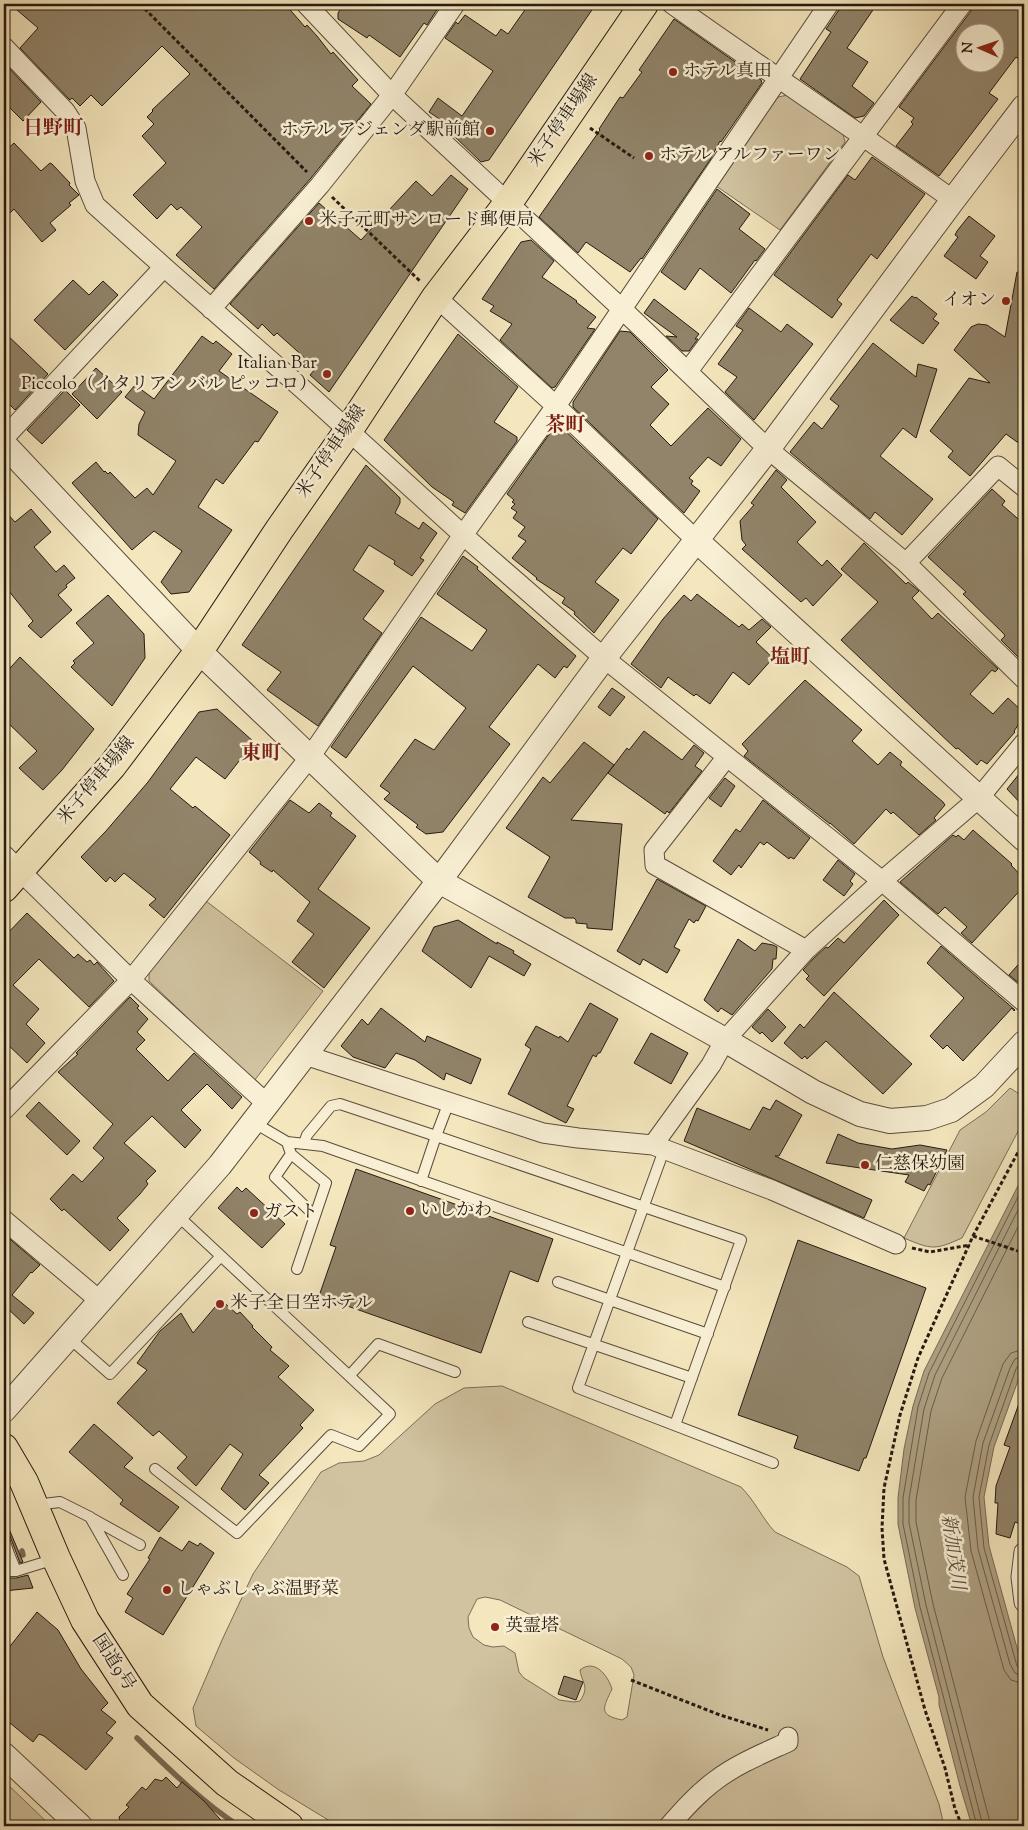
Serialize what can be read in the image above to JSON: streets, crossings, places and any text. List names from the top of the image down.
{
  "streets": {
    "main road": ["米子停車場線", "国道9号"]
  },
  "districts": [
    "日野町",
    "茶町",
    "塩町",
    "東町"
  ],
  "water": ["新加茂川"],
  "places": [
    "ホテル真田",
    "ホテル アジェンダ駅前館",
    "ホテル アルファーワン",
    "米子元町サンロード郵便局",
    "イオン",
    "Italian Bar Piccolo（イタリアン バル ピッコロ）",
    "仁慈保幼園",
    "いしかわ",
    "ガスト",
    "米子全日空ホテル",
    "しゃぶしゃぶ温野菜",
    "英霊塔"
  ],
  "north": "left"
}
